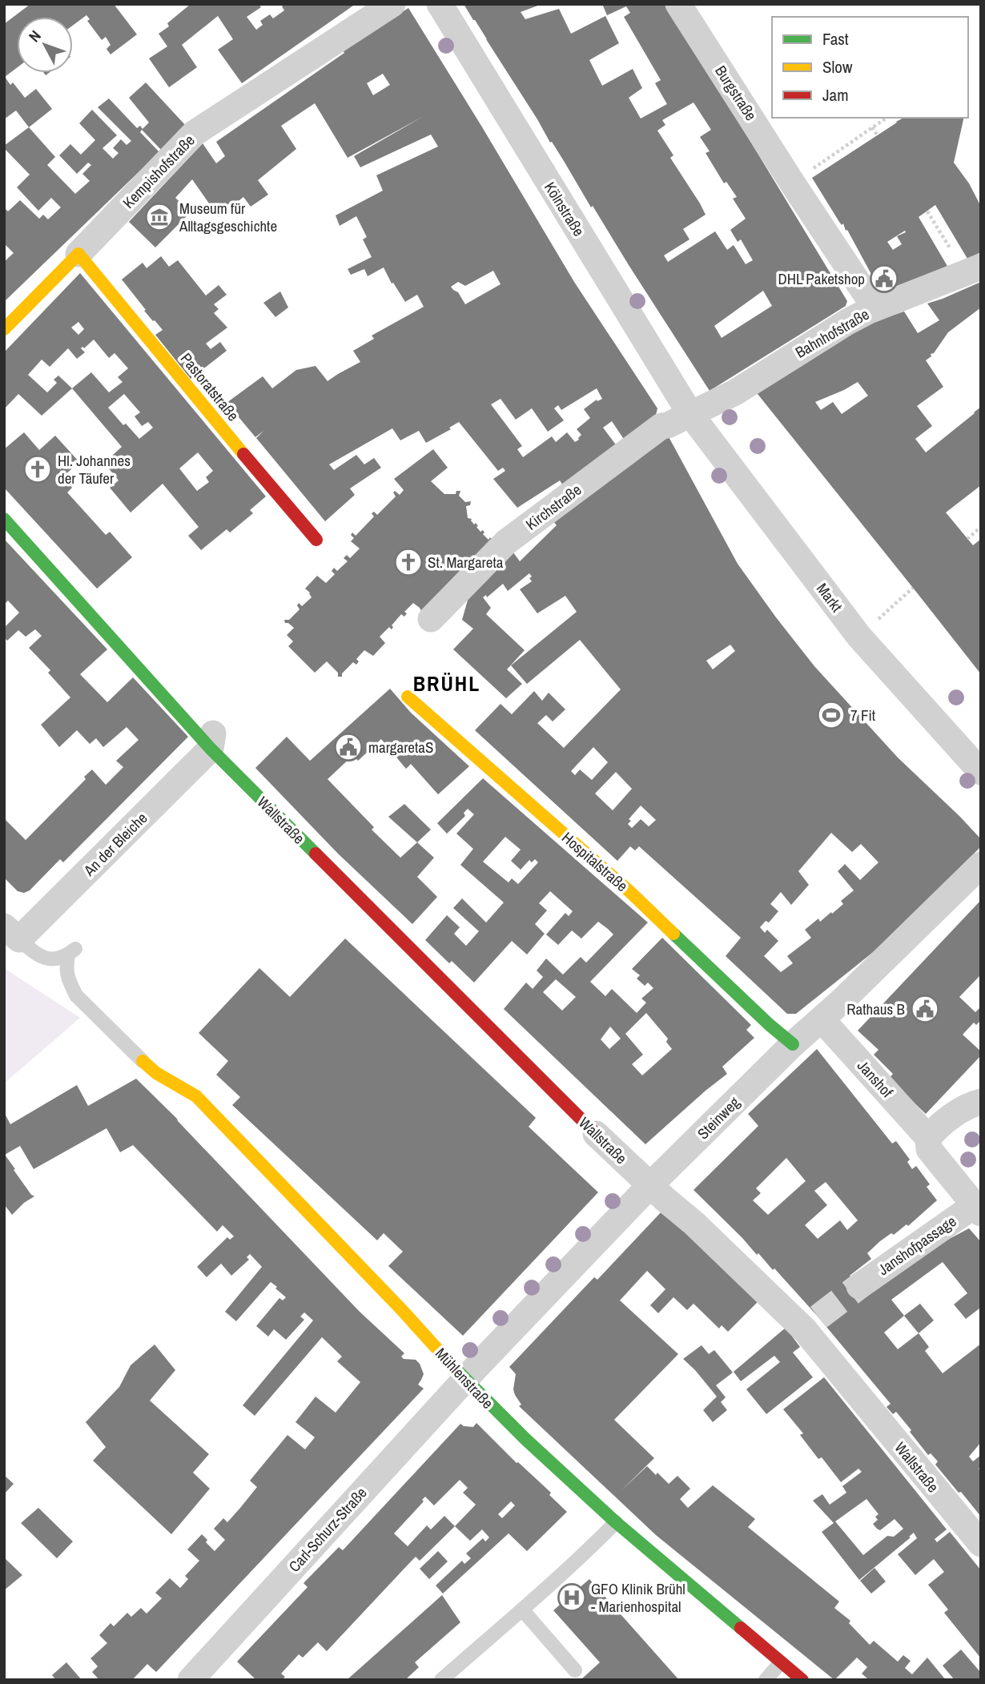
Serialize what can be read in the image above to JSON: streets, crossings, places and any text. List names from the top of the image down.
{
  "streets": {
    "street": [
      "Burgstraße",
      "Kempishofstraße",
      "Kölnstraße",
      "Bahnhofstraße",
      "Pastoratstraße",
      "Kirchstraße",
      "Markt",
      "Wallstraße",
      "An der Bleiche",
      "Hospitalstraße",
      "Janshof",
      "Steinweg",
      "Janshofpassage",
      "Mühlenstraße",
      "Carl-Schurz-Straße"
    ]
  },
  "crossings": [
    ["Burgstraße", "Bahnhofstraße"],
    ["Kempishofstraße", "Pastoratstraße"],
    ["Kölnstraße", "Bahnhofstraße"],
    ["Kölnstraße", "Kirchstraße"],
    ["Kölnstraße", "Markt"],
    ["Bahnhofstraße", "Kirchstraße"],
    ["Bahnhofstraße", "Markt"],
    ["Kirchstraße", "Markt"],
    ["Wallstraße", "An der Bleiche"],
    ["Wallstraße", "Steinweg"],
    ["Hospitalstraße", "Steinweg"],
    ["Janshof", "Steinweg"],
    ["Janshof", "Janshofpassage"],
    ["Steinweg", "Mühlenstraße"],
    ["Steinweg", "Carl-Schurz-Straße"],
    ["Mühlenstraße", "Carl-Schurz-Straße"]
  ],
  "districts": ["BRÜHL"],
  "places": {
    "museum": ["Museum für Alltagsgeschichte"],
    "public building": ["DHL Paketshop", "margaretaS", "Rathaus B"],
    "church": ["Hl. Johannes der Täufer", "St. Margareta"],
    "sports": ["7 Fit"],
    "hospital": ["GFO Klinik Brühl - Marienhospital"]
  },
  "legend": ["Fast", "Slow", "Jam"],
  "north": "top left"
}
